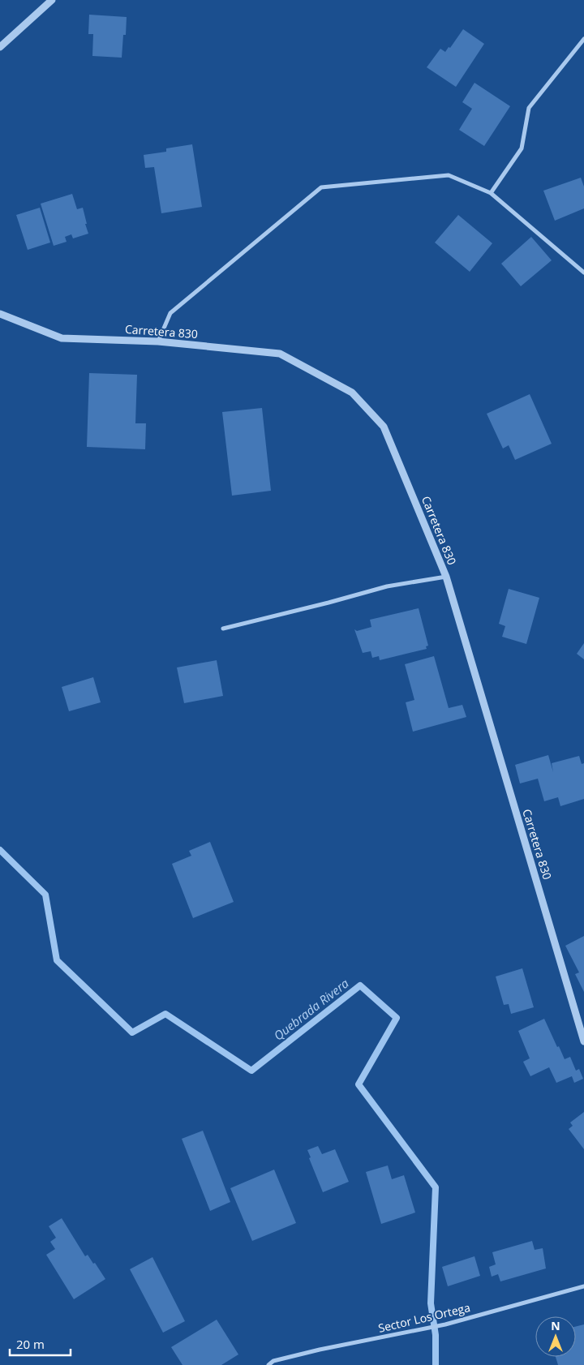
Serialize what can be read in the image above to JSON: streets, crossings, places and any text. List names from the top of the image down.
{
  "streets": {
    "street": ["Carretera 830", "Sector Los Ortega"]
  },
  "water": ["Quebrada Rivera"],
  "scale_bar": "20 m",
  "north": "top"
}
